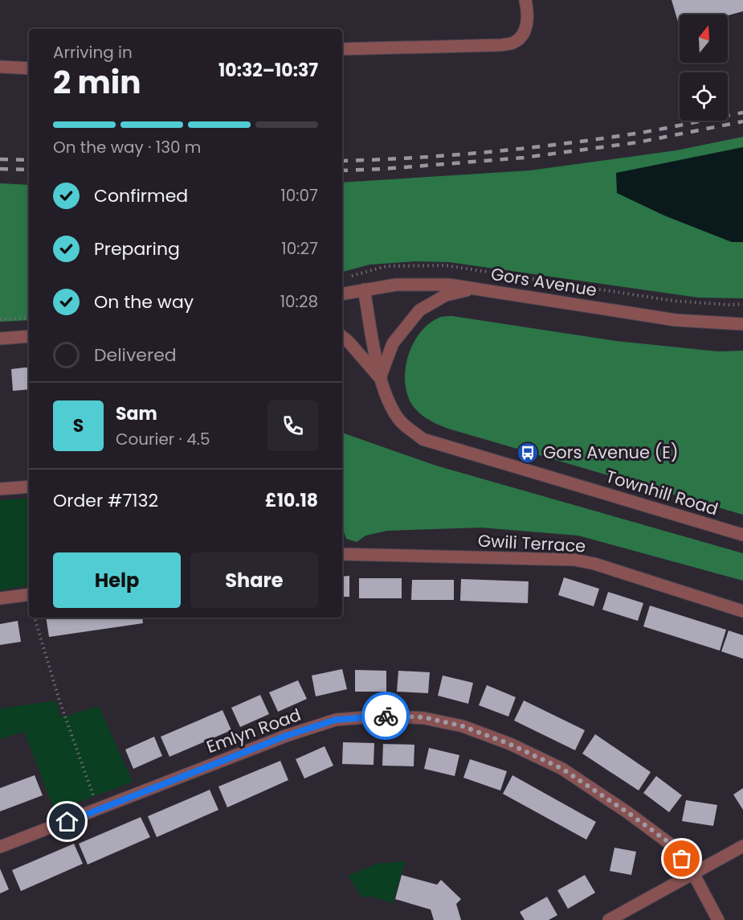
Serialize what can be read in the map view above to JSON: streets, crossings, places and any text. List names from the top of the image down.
{
  "streets": {
    "street": [
      "Gors Avenue",
      "Townhill Road",
      "Gwili Terrace",
      "Emlyn Road"
    ]
  },
  "crossings": [
    ["Gors Avenue", "Townhill Road"]
  ],
  "places": {
    "bus stop": ["Gors Avenue (E)"]
  },
  "north": "top",
  "page": {
    "heading": ["2 min", "Arriving in", "10:32–10:37"],
    "panel": [
      "Sam",
      "Courier · 4.5",
      "Order #7132",
      "£10.18"
    ],
    "bar": "On the way · 130 m",
    "list": [
      ["Confirmed", "10:07"],
      ["Preparing", "10:27"],
      ["On the way", "10:28"],
      "Delivered"
    ],
    "round": "S",
    "buttons": ["Help", "Share"]
  }
}
